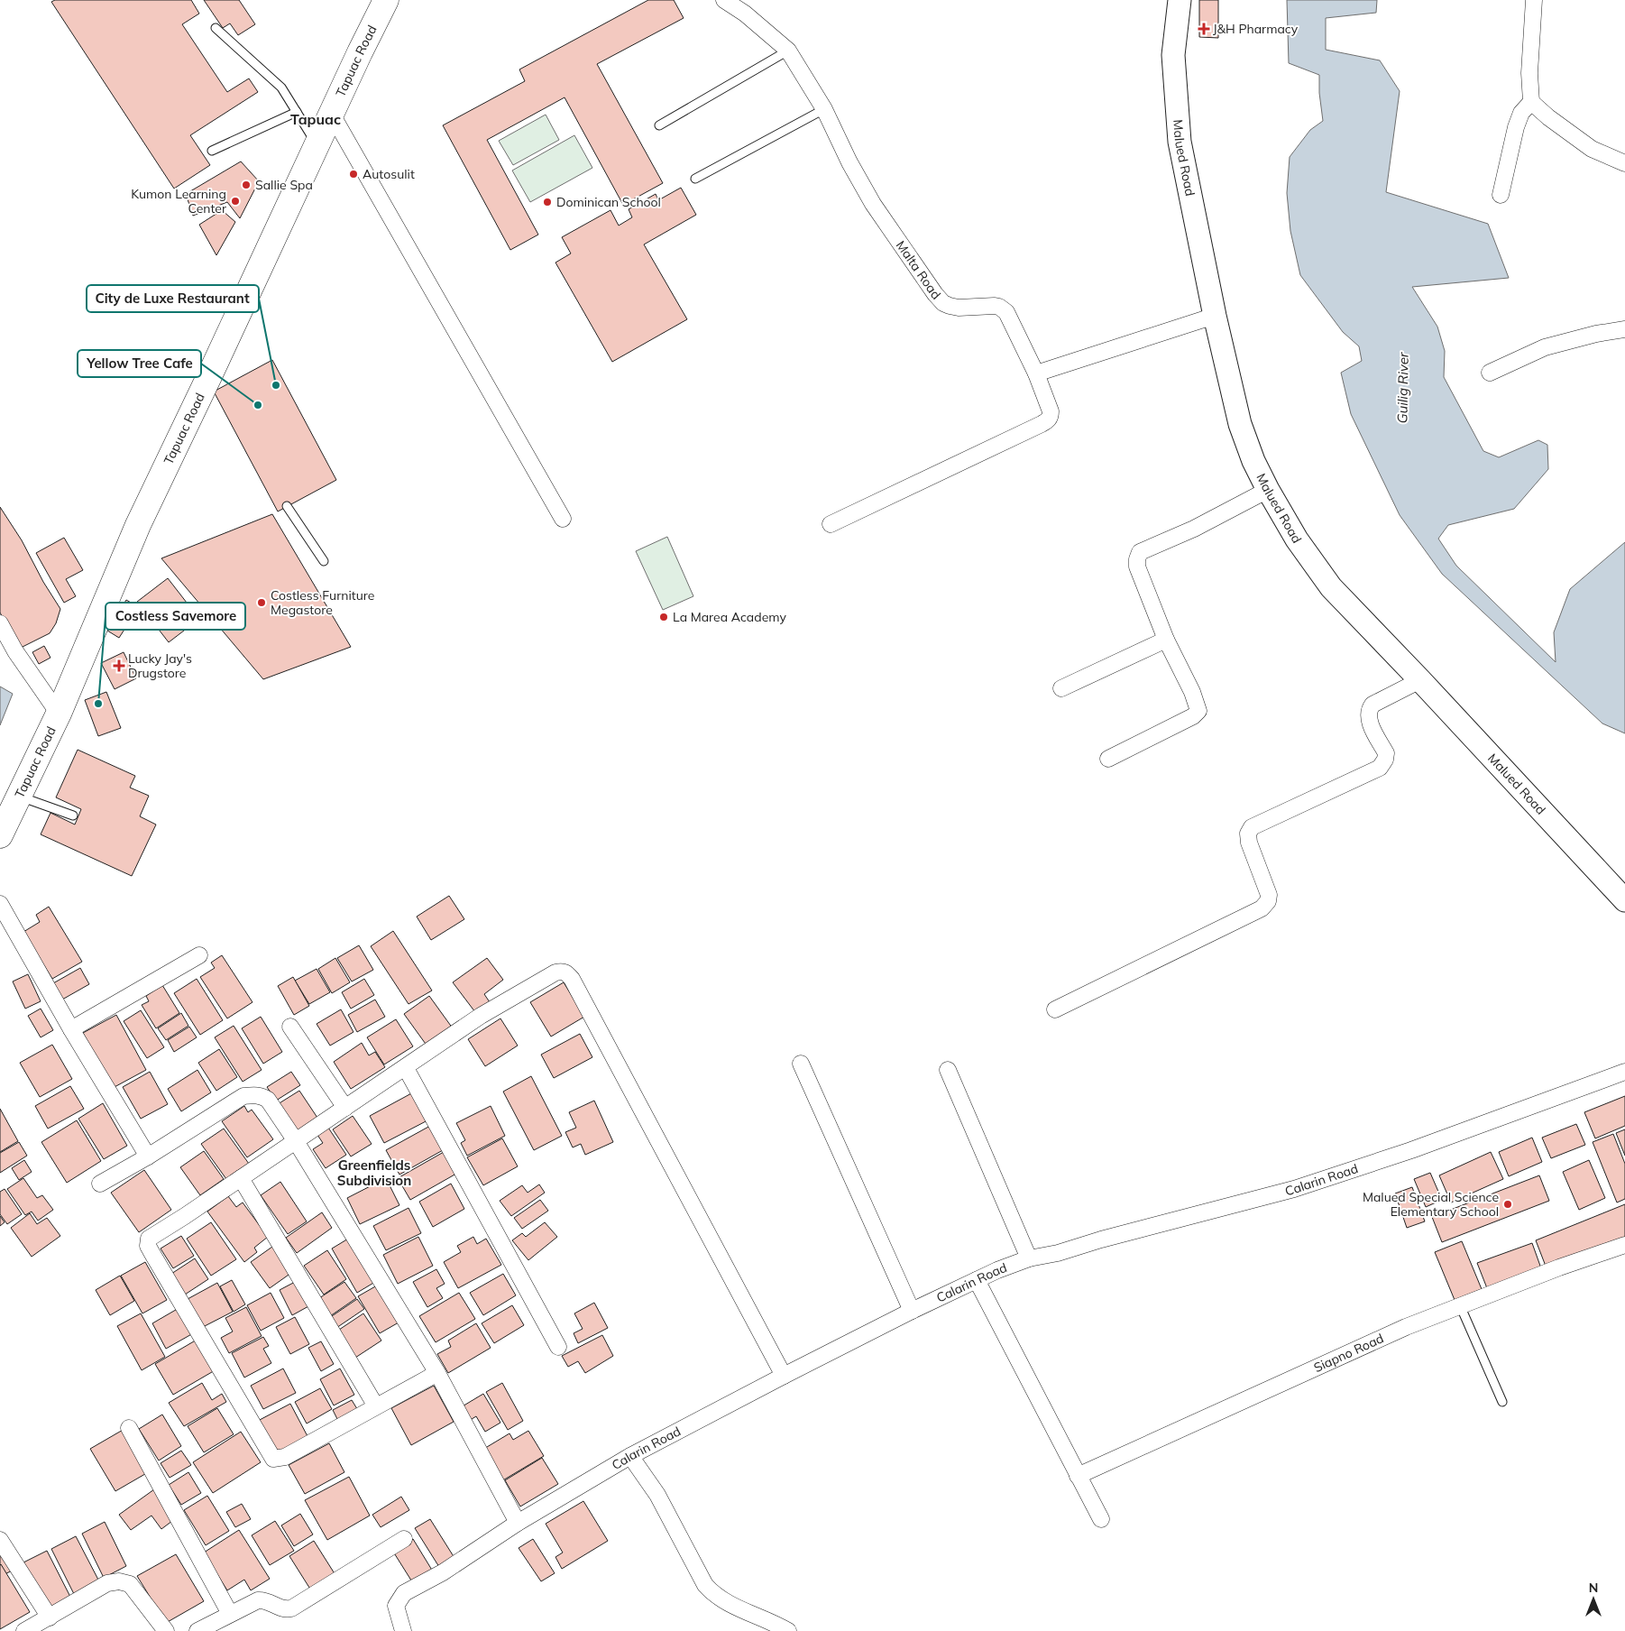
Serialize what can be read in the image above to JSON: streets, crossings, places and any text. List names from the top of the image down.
{
  "streets": {
    "main road": ["Tapuac Road"],
    "street": [
      "Malued Road",
      "Malta Road",
      "Calarin Road",
      "Siapno Road"
    ]
  },
  "districts": ["Tapuac", "Greenfields Subdivision"],
  "water": ["Guilig River"],
  "places": {
    "health": ["J&H Pharmacy", "Lucky Jay's Drugstore"],
    "other": [
      "Autosulit",
      "Sallie Spa",
      "Kumon Learning Center",
      "Dominican School",
      "City de Luxe Restaurant",
      "Yellow Tree Cafe",
      "Costless Furniture Megastore",
      "La Marea Academy",
      "Costless Savemore",
      "Malued Special Science Elementary School"
    ]
  },
  "north": "top"
}
